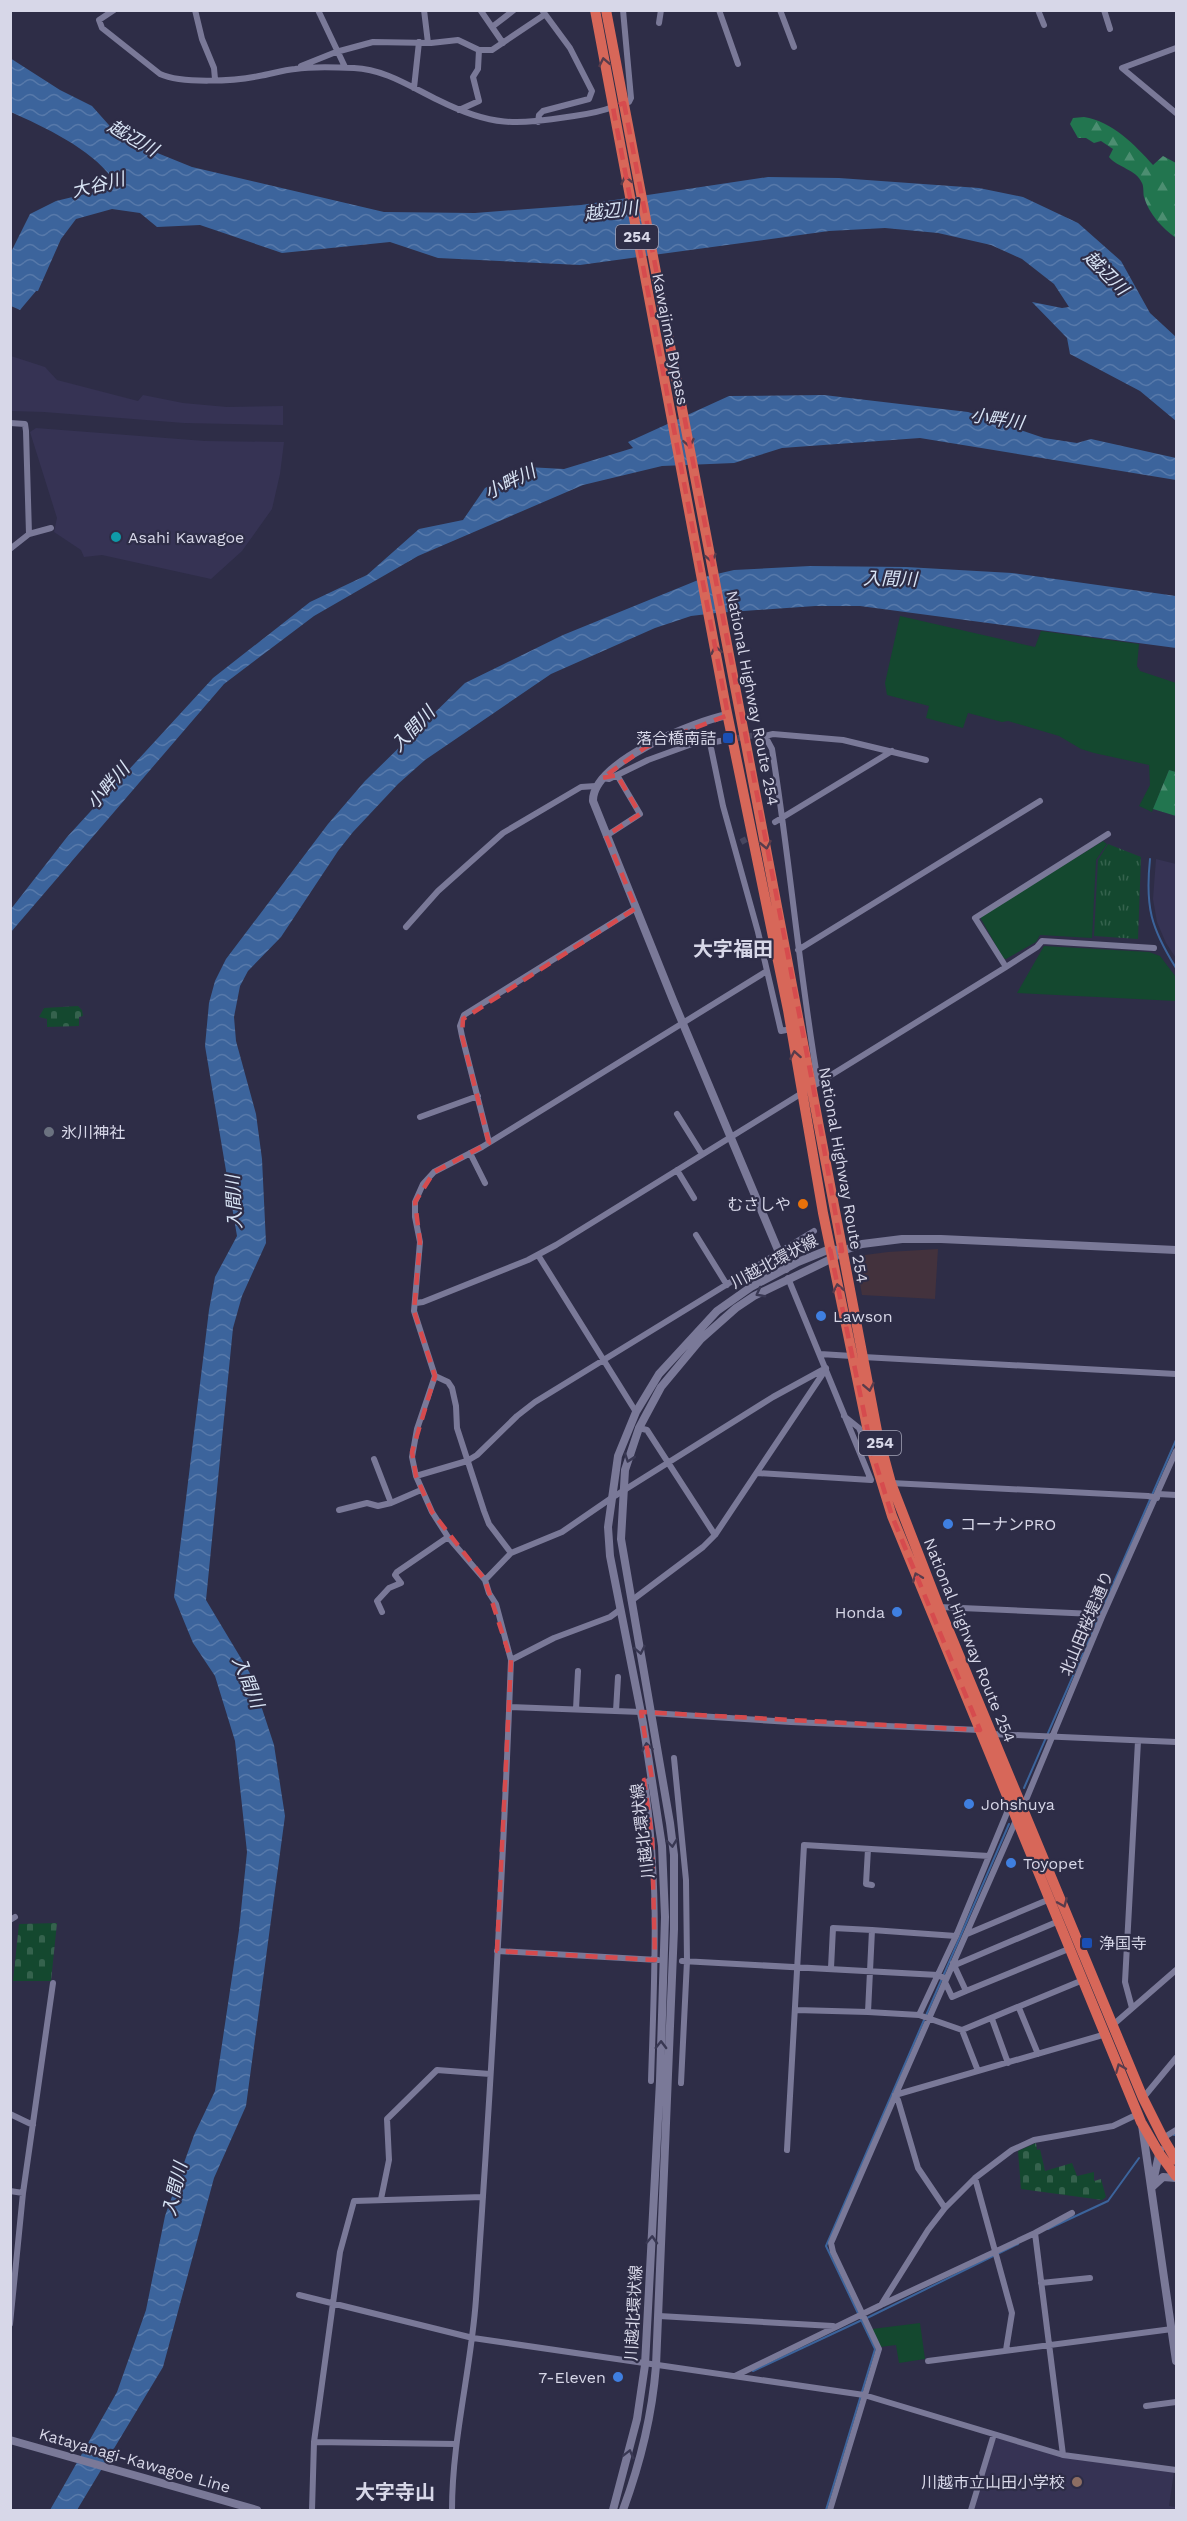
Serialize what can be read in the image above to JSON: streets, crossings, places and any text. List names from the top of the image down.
{
  "streets": {
    "highway": ["254", "Kawajima Bypass", "National Highway Route 254"],
    "main road": ["川越北環状線", "Katayanagi-Kawagoe Line"],
    "street": ["北山田桜堤通り"]
  },
  "crossings": [
    ["254", "National Highway Route 254"],
    ["Kawajima Bypass", "National Highway Route 254"],
    ["National Highway Route 254", "川越北環状線"],
    ["National Highway Route 254", "北山田桜堤通り"]
  ],
  "districts": ["大字福田", "大字寺山"],
  "water": [
    "越辺川",
    "大谷川",
    "小畔川",
    "入間川"
  ],
  "places": {
    "other": [
      "Asahi Kawagoe",
      "氷川神社",
      "むさしや",
      "Lawson",
      "コーナンPRO",
      "Honda",
      "Johshuya",
      "Toyopet",
      "7-Eleven",
      "川越市立山田小学校"
    ],
    "transit": ["落合橋南詰", "浄国寺"]
  }
}
